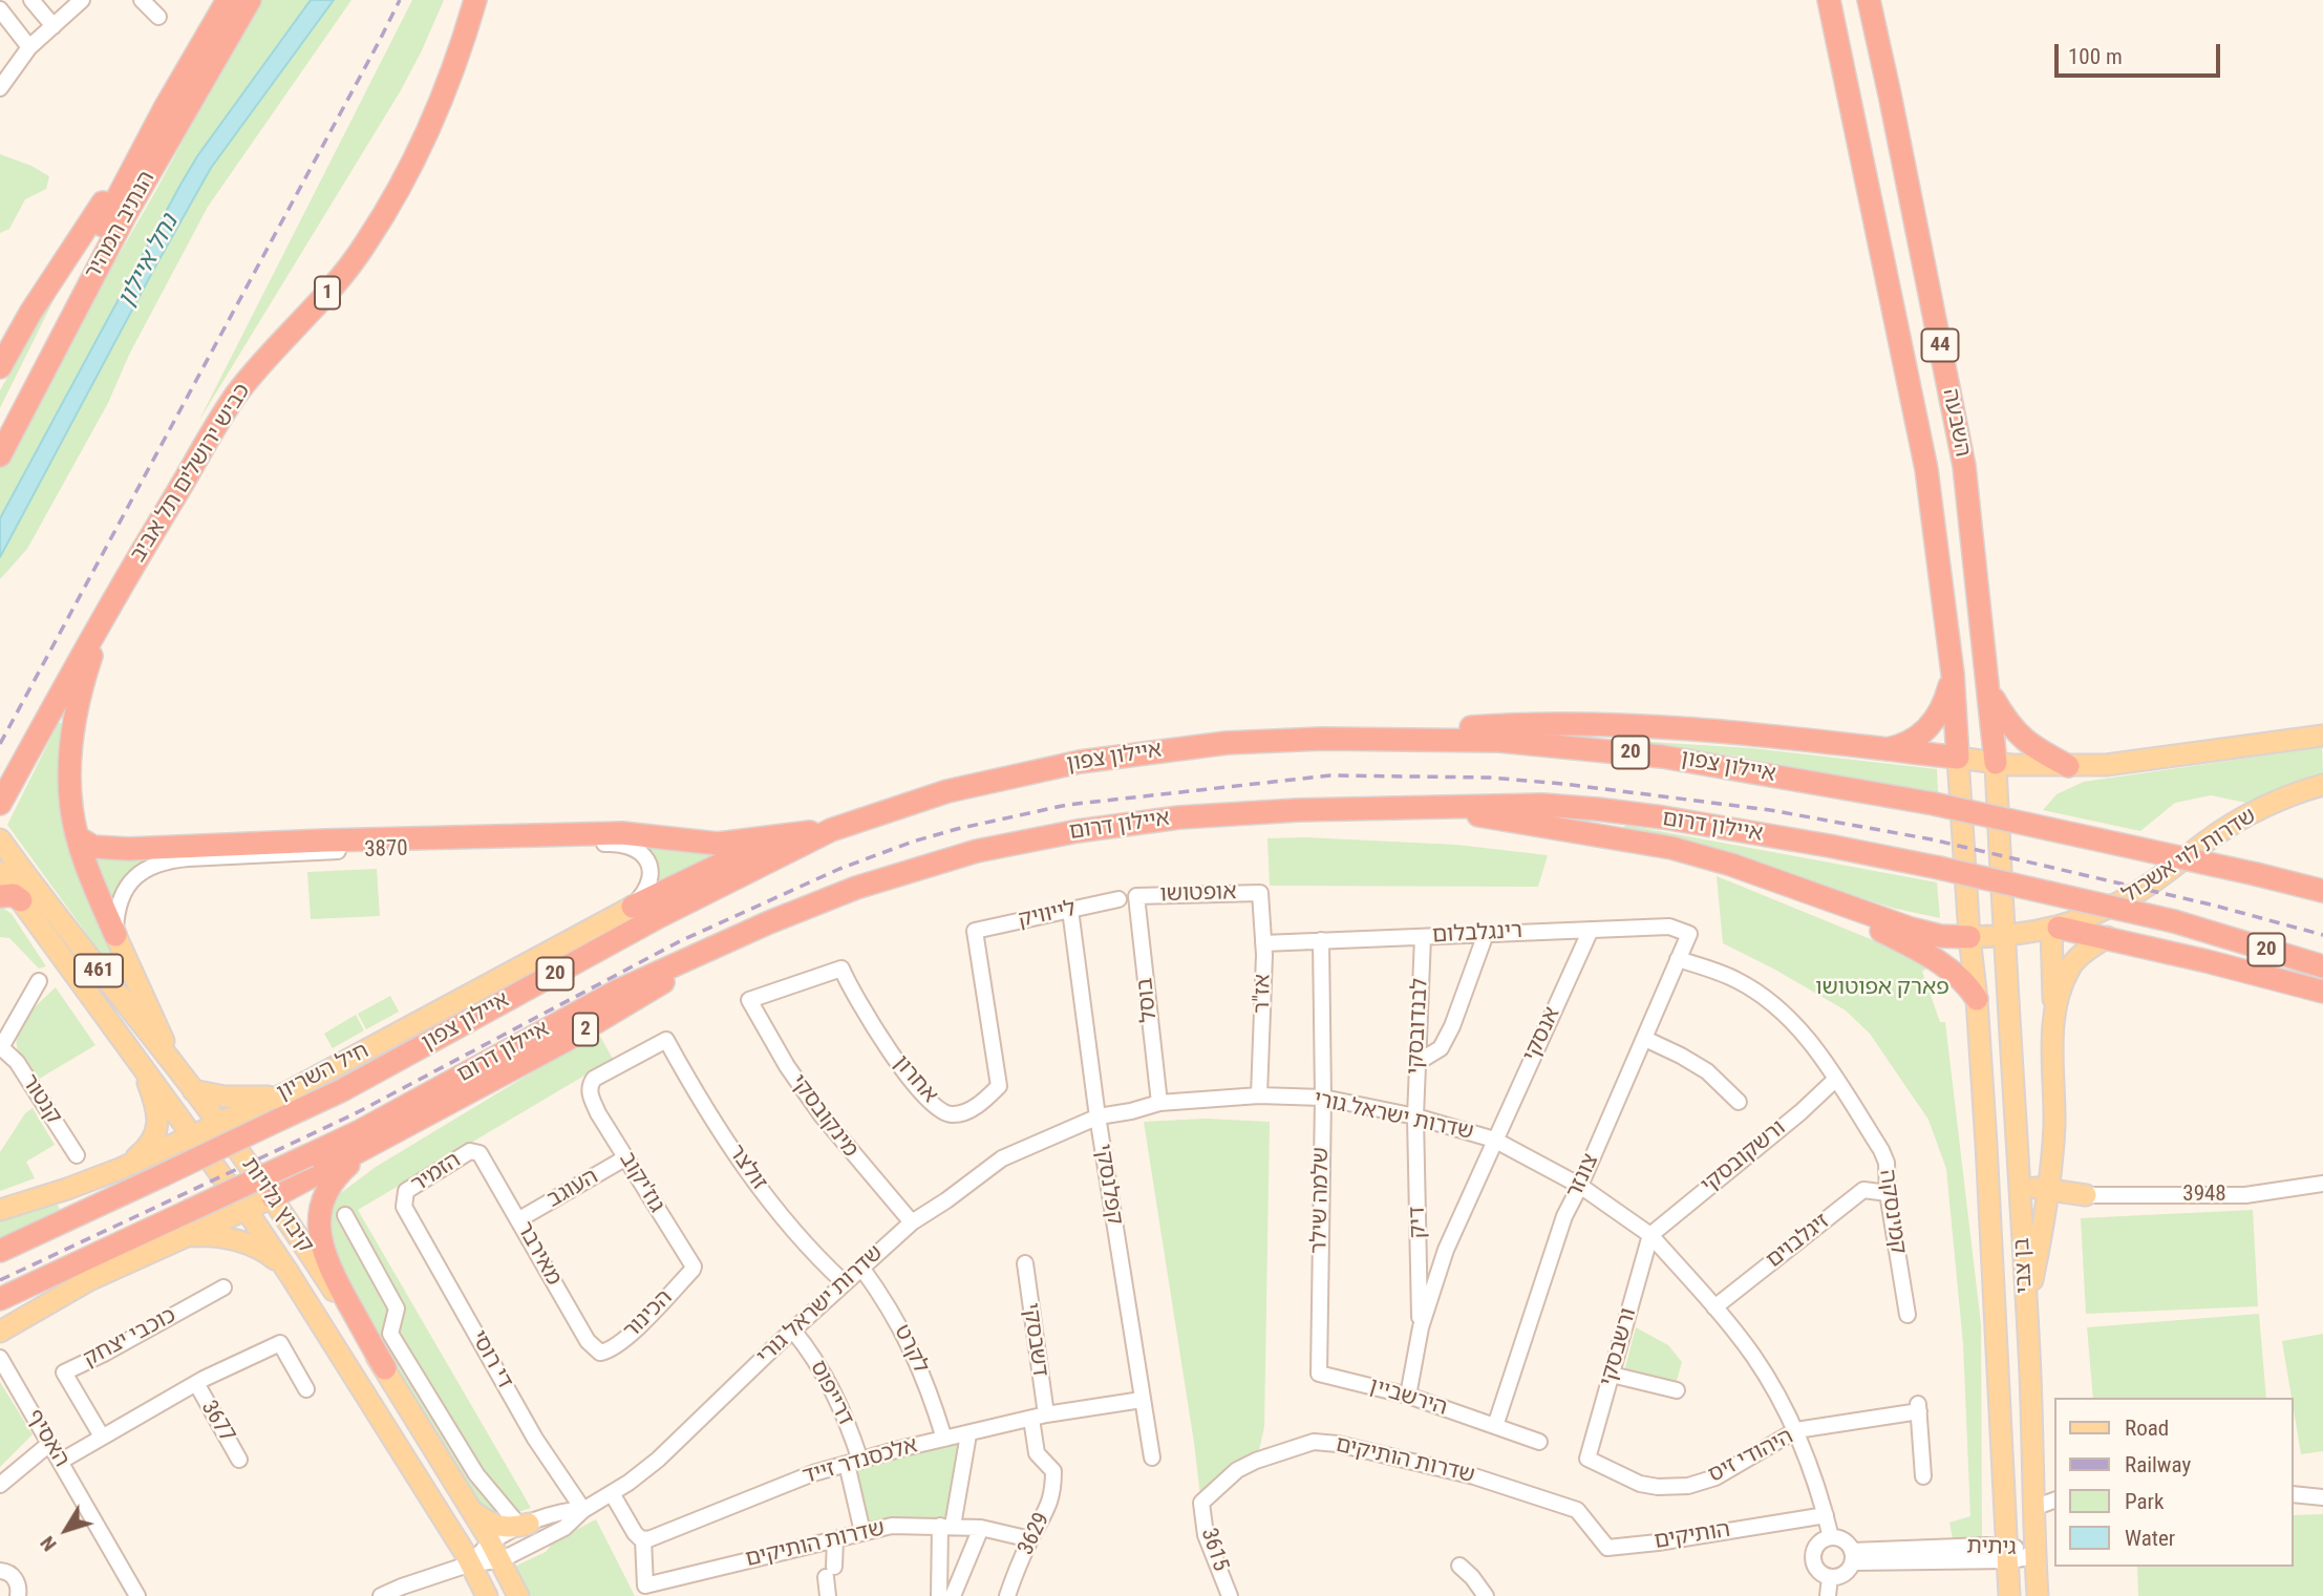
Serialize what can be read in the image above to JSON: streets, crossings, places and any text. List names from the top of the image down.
{
  "streets": {
    "highway": [
      "הנתיב המהיר",
      "1",
      "44",
      "השבעה",
      "כביש ירושלים תל אביב",
      "20",
      "איילון צפון",
      "איילון דרום",
      "2"
    ],
    "main road": [
      "שדרות לוי אשכול",
      "461",
      "חיל השריון",
      "קיבוץ גלויות",
      "בן צבי"
    ],
    "street": [
      "3870",
      "אופטושו",
      "לייוויק",
      "רינגלבלום",
      "אז\"ר",
      "בוסל",
      "לבנדובסקי",
      "אנסקי",
      "אחרון",
      "קנטור",
      "מינקובסקי",
      "שדרות ישראל גורי",
      "ורשקובסקי",
      "זולצר",
      "הזמיר",
      "צונזר",
      "גוז'יקוב",
      "קפלנסקי",
      "העוגב",
      "3948",
      "שלמה שילר",
      "קמינסקה",
      "דיק",
      "זיגלבוים",
      "מאירבר",
      "הכינור",
      "כוכבי יצחק",
      "דשבסקי",
      "ורשבסקי",
      "לקרט",
      "די רוסי",
      "דרייפוס",
      "הירשביין",
      "3677",
      "האסיף",
      "היהודי זיס",
      "שדרות הותיקים",
      "אלכסנדר זייד",
      "3629",
      "הותיקים",
      "גיתית",
      "3615"
    ]
  },
  "crossings": [
    ["44", "השבעה"],
    ["44", "שדרות לוי אשכול"],
    ["44", "בן צבי"],
    ["איילון דרום", "2"],
    ["3870", "חיל השריון"],
    ["שדרות לוי אשכול", "בן צבי"],
    ["אופטושו", "אז\"ר"],
    ["אופטושו", "בוסל"],
    ["לייוויק", "אחרון"],
    ["לייוויק", "קפלנסקי"],
    ["רינגלבלום", "אז\"ר"],
    ["רינגלבלום", "לבנדובסקי"],
    ["רינגלבלום", "אנסקי"],
    ["רינגלבלום", "צונזר"],
    ["רינגלבלום", "שלמה שילר"],
    ["אז\"ר", "שדרות ישראל גורי"],
    ["בוסל", "שדרות ישראל גורי"],
    ["לבנדובסקי", "שדרות ישראל גורי"],
    ["לבנדובסקי", "דיק"],
    ["2", "קיבוץ גלויות"],
    ["אנסקי", "שדרות ישראל גורי"],
    ["אנסקי", "דיק"],
    ["חיל השריון", "קיבוץ גלויות"],
    ["אחרון", "מינקובסקי"],
    ["מינקובסקי", "שדרות ישראל גורי"],
    ["שדרות ישראל גורי", "ורשקובסקי"],
    ["שדרות ישראל גורי", "זולצר"],
    ["שדרות ישראל גורי", "צונזר"],
    ["שדרות ישראל גורי", "קפלנסקי"],
    ["שדרות ישראל גורי", "שלמה שילר"],
    ["שדרות ישראל גורי", "קיבוץ גלויות"],
    ["שדרות ישראל גורי", "דיק"],
    ["שדרות ישראל גורי", "זיגלבוים"],
    ["שדרות ישראל גורי", "ורשבסקי"],
    ["שדרות ישראל גורי", "לקרט"],
    ["שדרות ישראל גורי", "די רוסי"],
    ["שדרות ישראל גורי", "דרייפוס"],
    ["שדרות ישראל גורי", "היהודי זיס"],
    ["שדרות ישראל גורי", "הותיקים"],
    ["שדרות ישראל גורי", "גיתית"],
    ["ורשקובסקי", "קמינסקה"],
    ["ורשקובסקי", "ורשבסקי"],
    ["זולצר", "גוז'יקוב"],
    ["הזמיר", "מאירבר"],
    ["הזמיר", "די רוסי"],
    ["צונזר", "קמינסקה"],
    ["צונזר", "הירשביין"],
    ["גוז'יקוב", "העוגב"],
    ["גוז'יקוב", "הכינור"],
    ["קפלנסקי", "אלכסנדר זייד"],
    ["העוגב", "מאירבר"],
    ["שלמה שילר", "הירשביין"],
    ["קמינסקה", "זיגלבוים"],
    ["דיק", "הירשביין"],
    ["מאירבר", "הכינור"],
    ["בן צבי", "גיתית"],
    ["דשבסקי", "אלכסנדר זייד"],
    ["דשבסקי", "3629"],
    ["ורשבסקי", "היהודי זיס"],
    ["לקרט", "אלכסנדר זייד"],
    ["דרייפוס", "שדרות הותיקים"],
    ["דרייפוס", "אלכסנדר זייד"],
    ["שדרות הותיקים", "אלכסנדר זייד"],
    ["שדרות הותיקים", "3629"],
    ["שדרות הותיקים", "הותיקים"],
    ["שדרות הותיקים", "3615"]
  ],
  "water": ["נחל איילון"],
  "parks": ["פארק אפוטושו"],
  "legend": [
    "Road",
    "Railway",
    "Park",
    "Water"
  ],
  "scale_bar": "100 m",
  "north": "bottom left"
}
